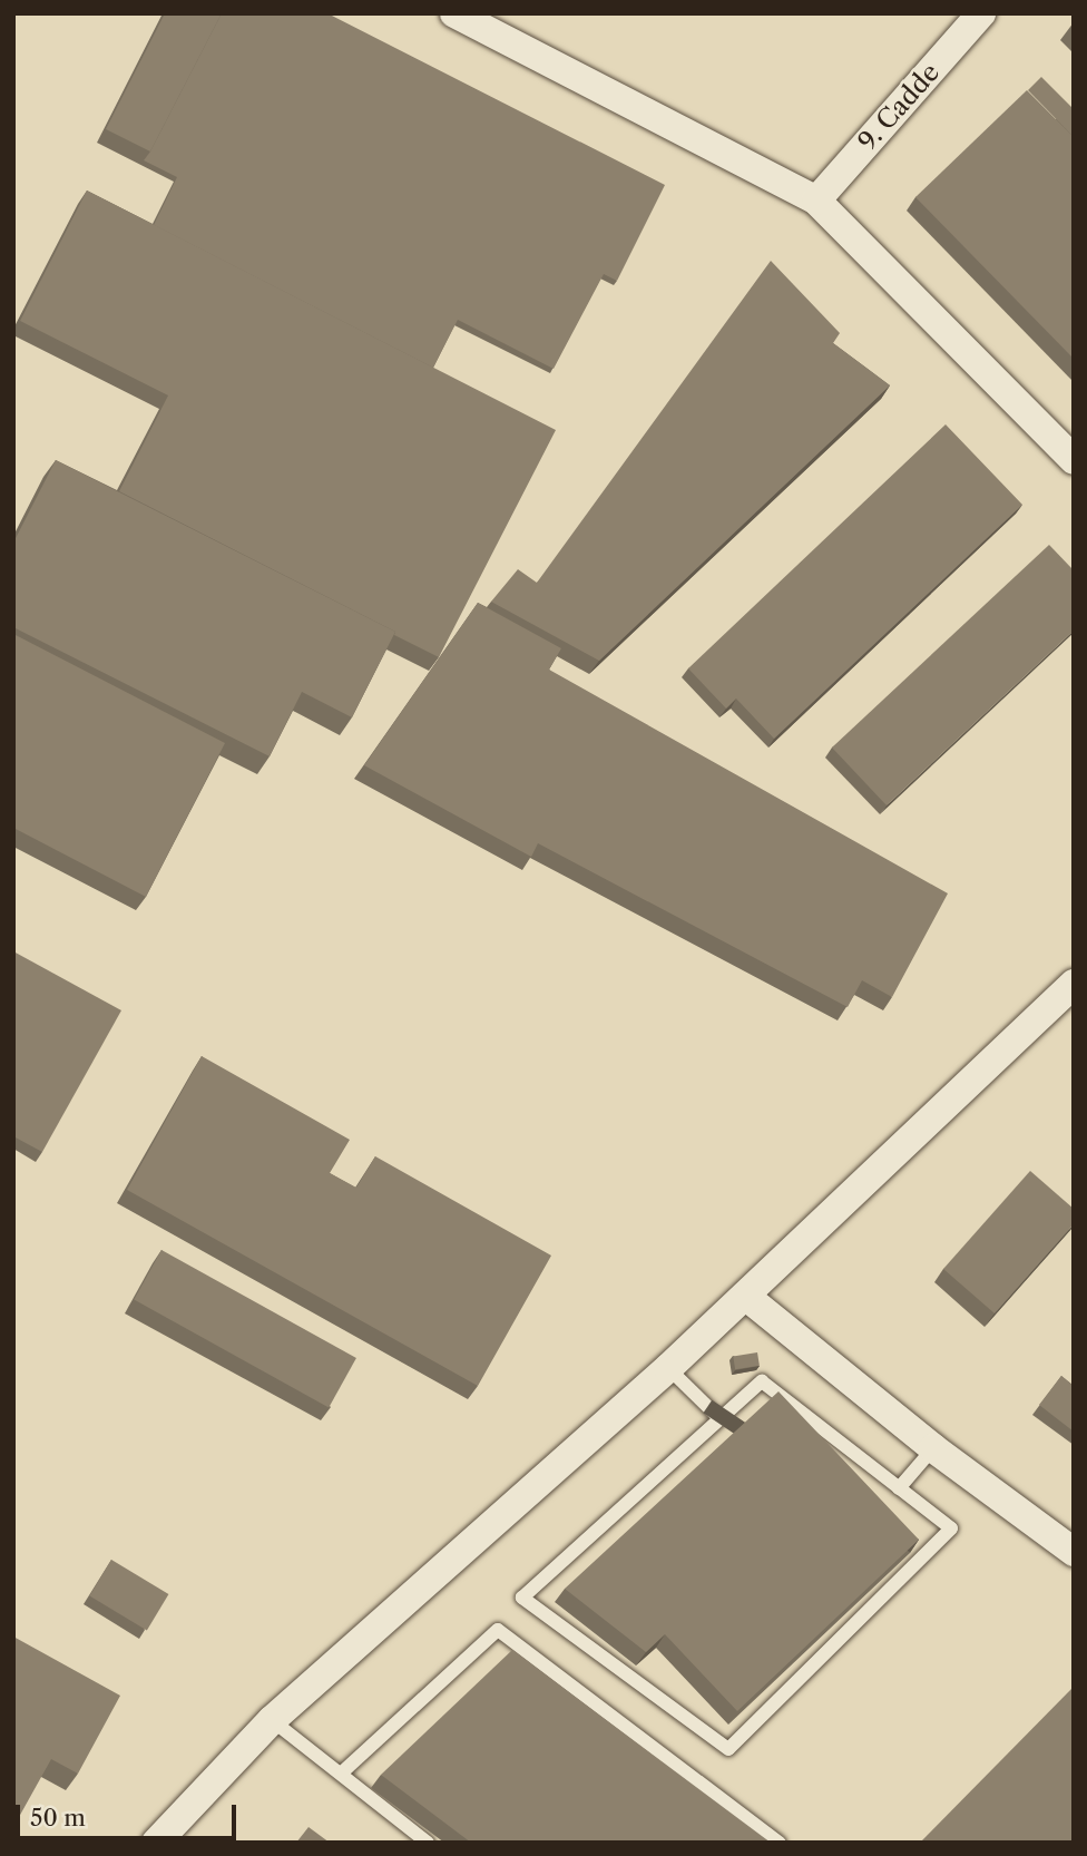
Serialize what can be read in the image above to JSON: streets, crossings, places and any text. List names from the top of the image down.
{
  "streets": {
    "street": ["9. Cadde"]
  },
  "scale_bar": "50 m"
}
